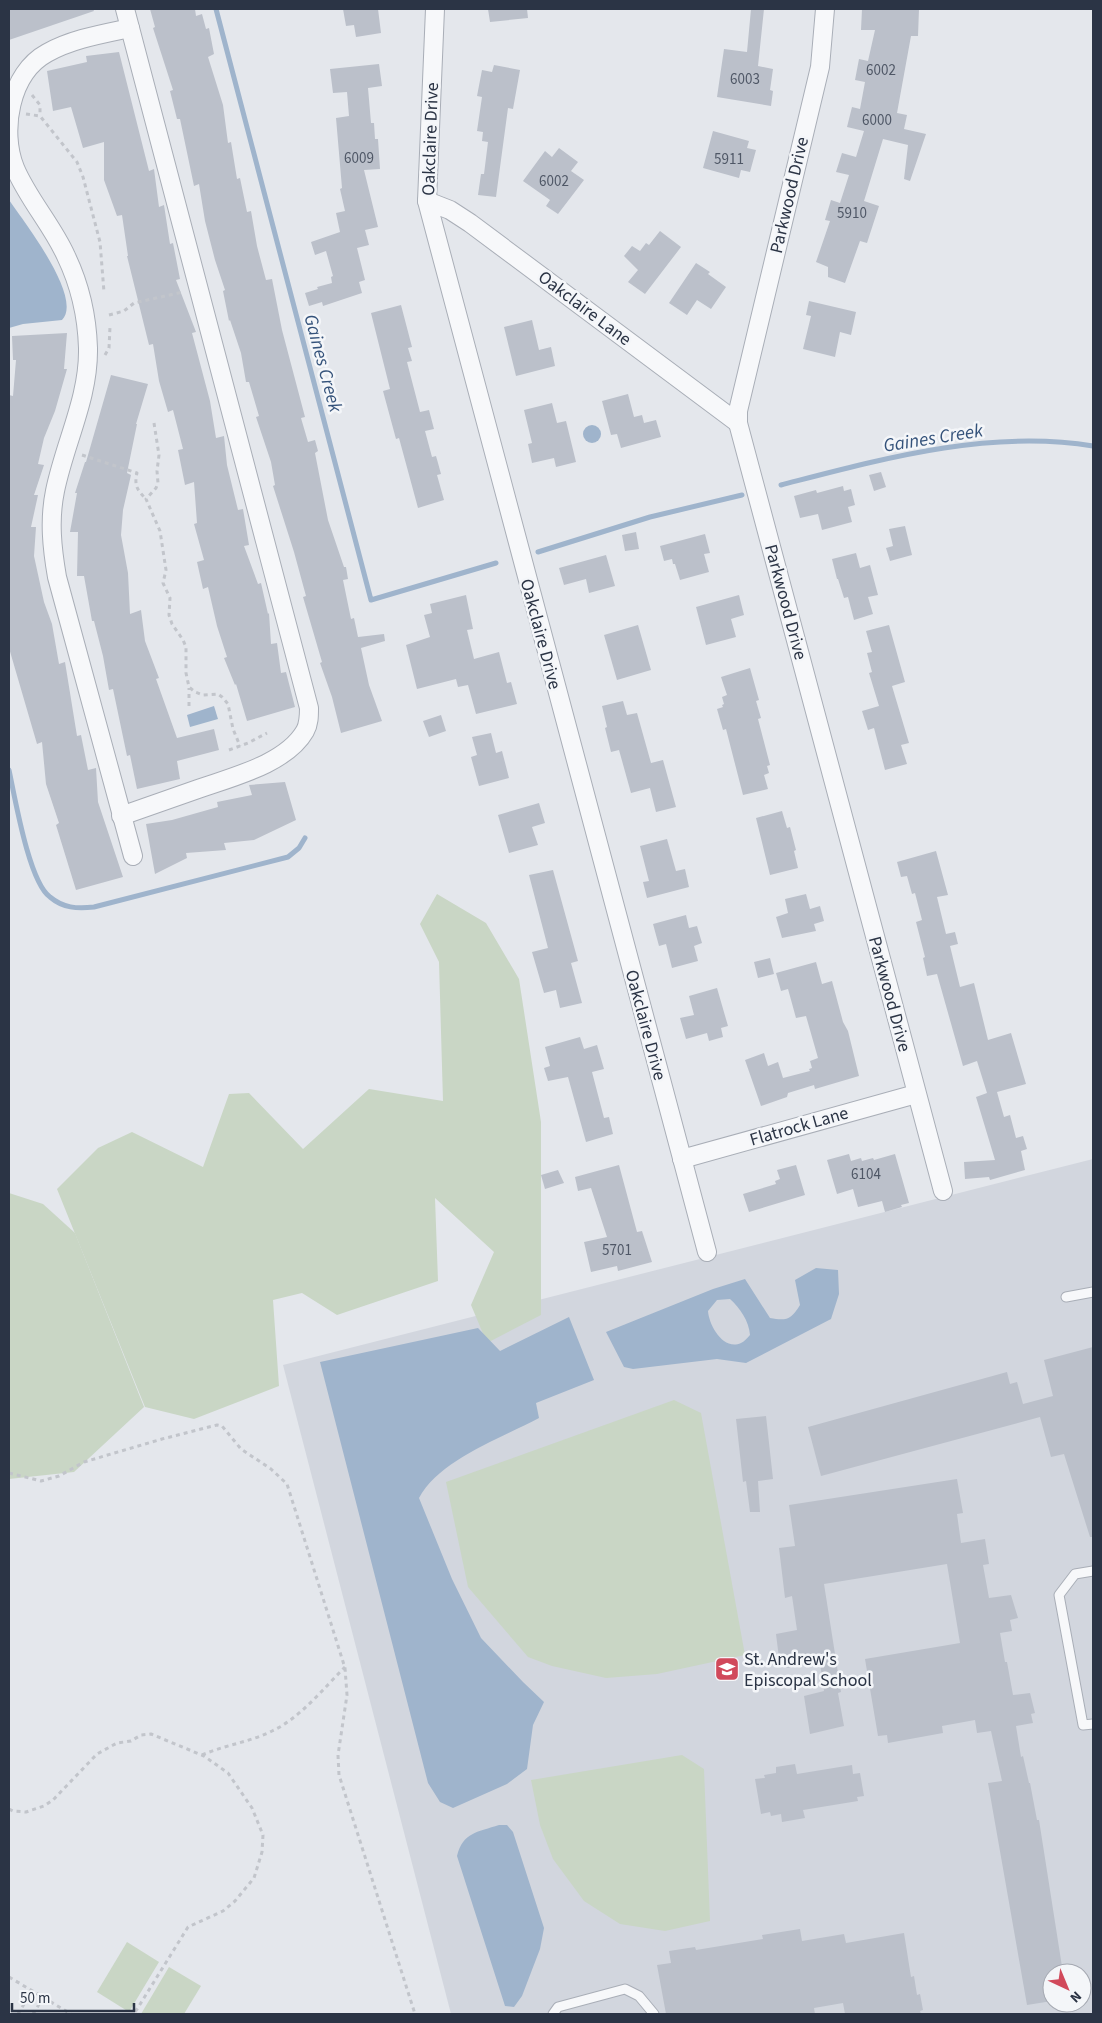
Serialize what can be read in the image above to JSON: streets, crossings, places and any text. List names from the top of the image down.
{
  "streets": {
    "street": [
      "Oakclaire Drive",
      "Parkwood Drive",
      "Oakclaire Lane",
      "Flatrock Lane"
    ]
  },
  "crossings": [
    ["Oakclaire Drive", "Oakclaire Lane"],
    ["Oakclaire Drive", "Flatrock Lane"],
    ["Parkwood Drive", "Oakclaire Lane"],
    ["Parkwood Drive", "Flatrock Lane"]
  ],
  "water": ["Gaines Creek"],
  "places": {
    "school or university": ["St. Andrew's Episcopal School"]
  },
  "house_numbers": [
    "6002",
    "6003",
    "6000",
    "6009",
    "5911",
    "6002",
    "5910",
    "6104",
    "5701"
  ],
  "scale_bar": "50 m",
  "north": "bottom right"
}
